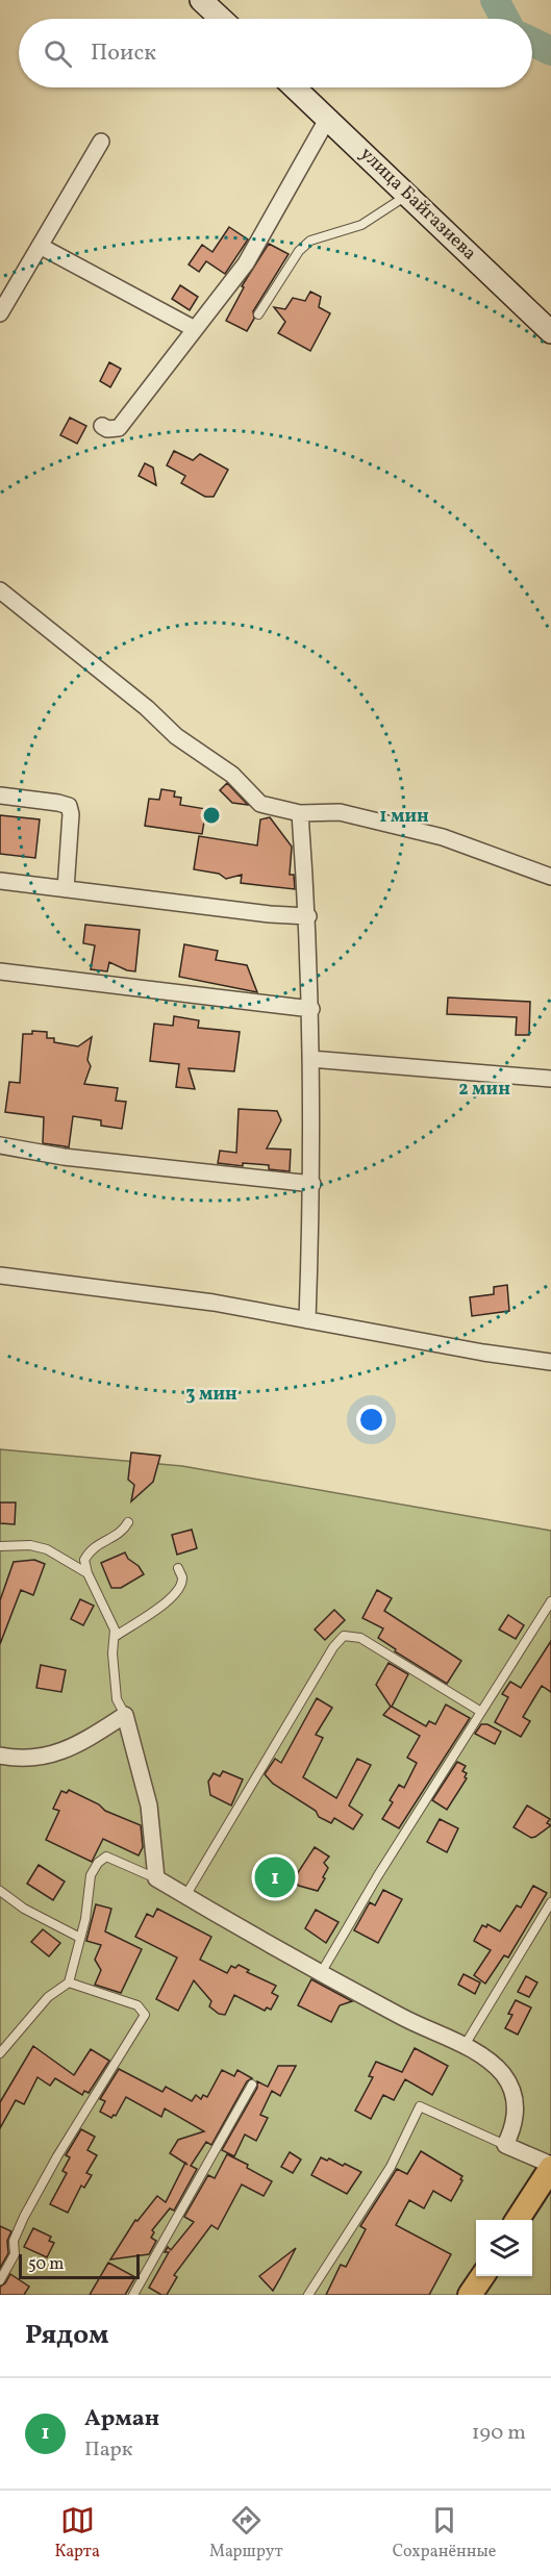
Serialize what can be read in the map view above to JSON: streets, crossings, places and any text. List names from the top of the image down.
{
  "streets": {
    "main road": ["улица Байгазиева"]
  },
  "scale_bar": "50 m",
  "page": {
    "search": "Поиск",
    "pins": "1",
    "scale": "50 m",
    "heading": "Рядом",
    "list": [
      {
        "mark": "1",
        "name": "Арман",
        "note": "Парк",
        "value": "190 m"
      }
    ],
    "nav": ["Карта", "Маршрут", "Сохранённые"]
  },
  "rings": ["1 мин", "2 мин", "3 мин"]
}
